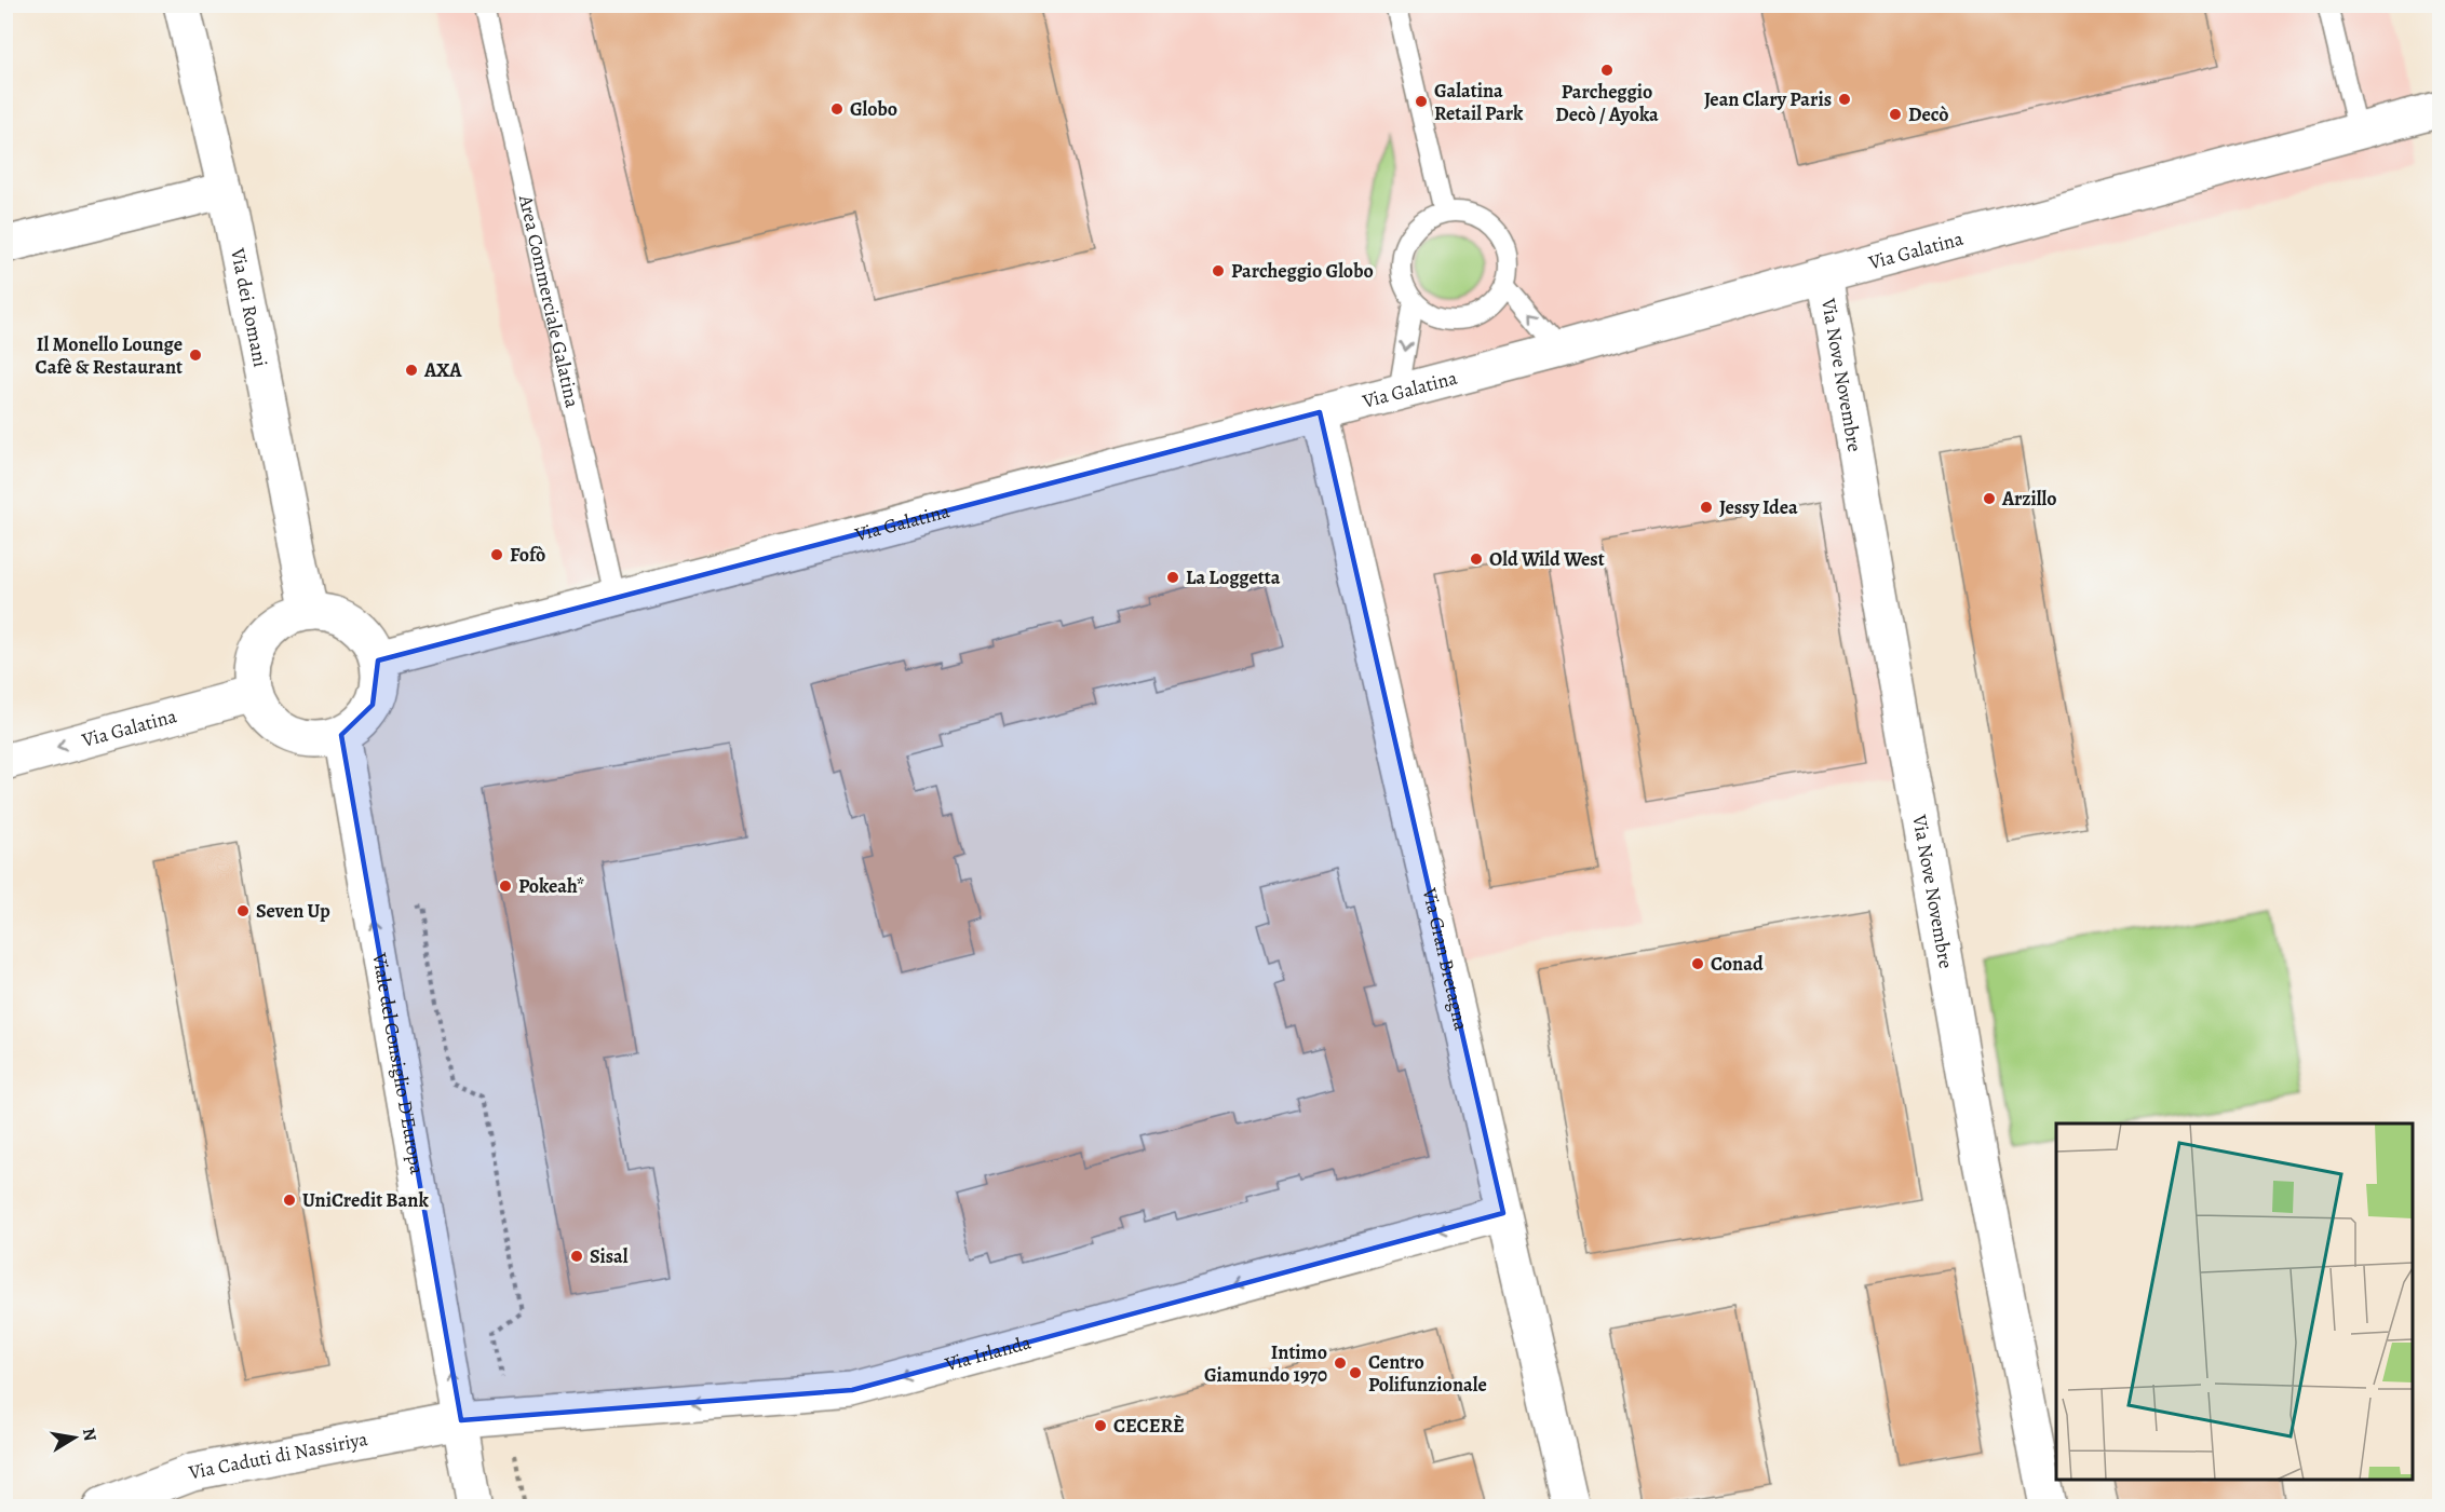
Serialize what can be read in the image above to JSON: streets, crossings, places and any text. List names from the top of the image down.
{
  "streets": {
    "street": [
      "Via Galatina",
      "Via dei Romani",
      "Via Nove Novembre",
      "Via Gran Bretagna",
      "Viale del Consiglio D'Europa",
      "Via Irlanda",
      "Via Caduti di Nassiriya"
    ],
    "lane": ["Area Commerciale Galatina"]
  },
  "crossings": [
    ["Via Galatina", "Area Commerciale Galatina"],
    ["Via Galatina", "Via dei Romani"],
    ["Via Galatina", "Via Nove Novembre"],
    ["Via Galatina", "Via Gran Bretagna"],
    ["Via Galatina", "Viale del Consiglio D'Europa"],
    ["Via dei Romani", "Viale del Consiglio D'Europa"],
    ["Via Gran Bretagna", "Via Irlanda"],
    ["Viale del Consiglio D'Europa", "Via Irlanda"],
    ["Viale del Consiglio D'Europa", "Via Caduti di Nassiriya"],
    ["Via Irlanda", "Via Caduti di Nassiriya"]
  ],
  "one_way": ["Viale del Consiglio D'Europa", "Via Irlanda"],
  "places": [
    "Parcheggio Decò / Ayoka",
    "Jean Clary Paris",
    "Galatina Retail Park",
    "Globo",
    "Decò",
    "Parcheggio Globo",
    "Il Monello Lounge Cafè & Restaurant",
    "AXA",
    "Arzillo",
    "Jessy Idea",
    "Fofò",
    "Old Wild West",
    "La Loggetta",
    "Pokeah*",
    "Seven Up",
    "Conad",
    "UniCredit Bank",
    "Sisal",
    "Intimo Giamundo 1970",
    "Centro Polifunzionale",
    "CECERÈ"
  ],
  "north": "right"
}
